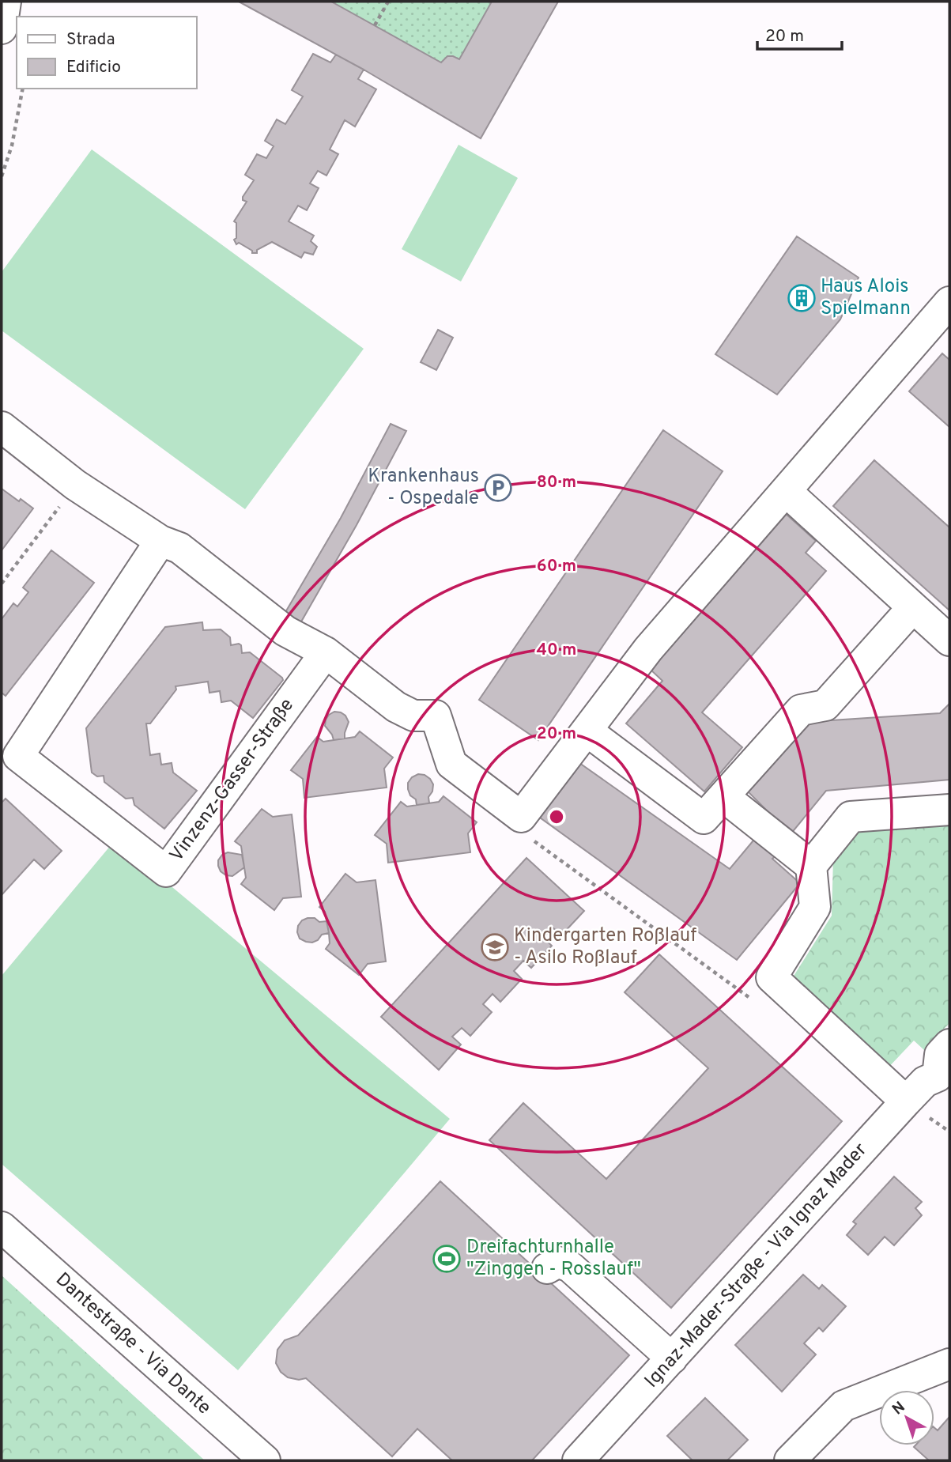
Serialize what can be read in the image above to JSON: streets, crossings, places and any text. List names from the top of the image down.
{
  "streets": {
    "street": ["Vinzenz-Gasser-Straße", "Ignaz-Mader-Straße - Via Ignaz Mader", "Dantestraße - Via Dante"]
  },
  "places": {
    "building": ["Haus Alois Spielmann"],
    "parking": ["Krankenhaus - Ospedale"],
    "school or university": ["Kindergarten Roßlauf - Asilo Roßlauf"],
    "sports": ["Dreifachturnhalle \"Zinggen - Rosslauf\""]
  },
  "legend": ["Strada", "Edificio"],
  "scale_bar": "20 m",
  "north": "top left",
  "rings": [
    "80 m",
    "60 m",
    "40 m",
    "20 m"
  ]
}
